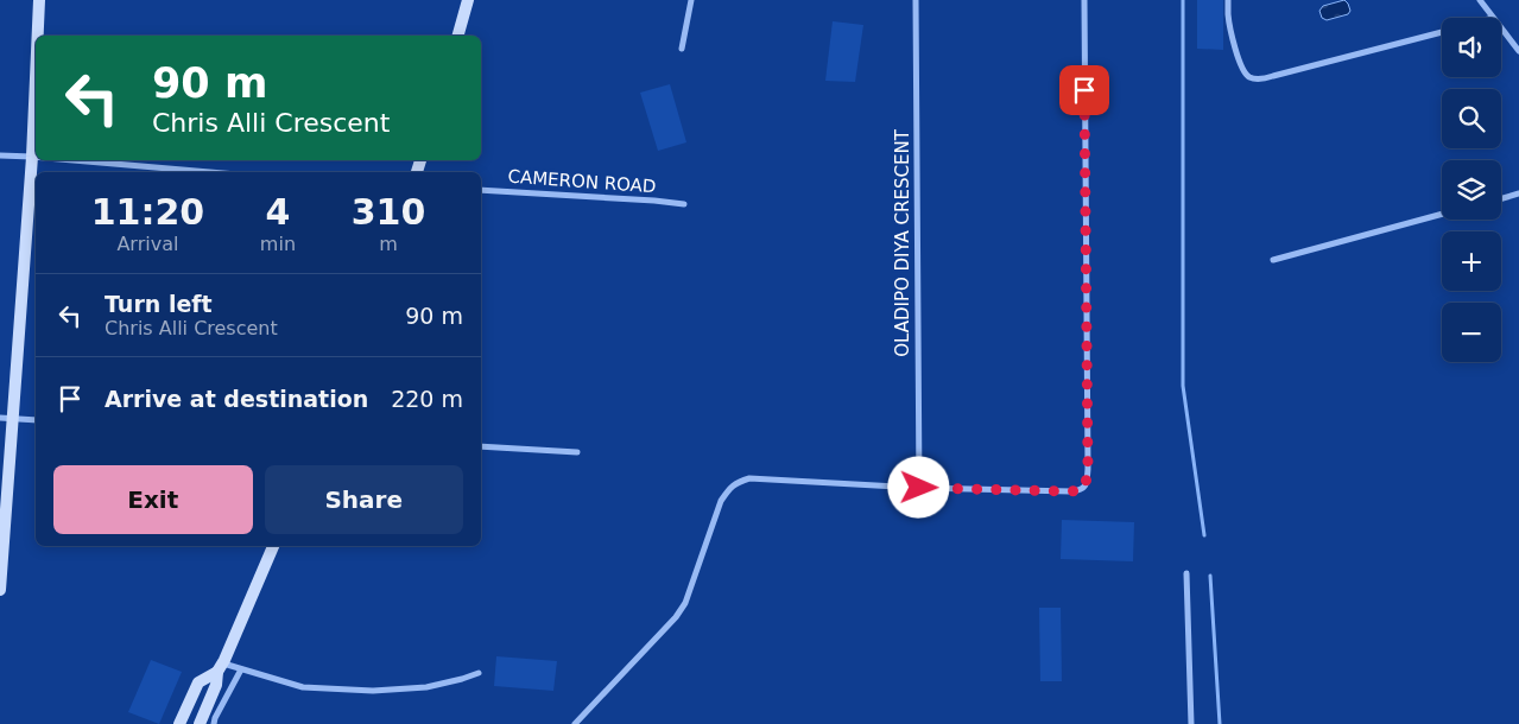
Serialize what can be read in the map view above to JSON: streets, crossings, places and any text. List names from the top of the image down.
{
  "streets": {
    "street": ["CAMERON ROAD", "OLADIPO DIYA CRESCENT"]
  },
  "page": {
    "map_buttons": ["+", "−"],
    "turn": ["90 m", "Chris Alli Crescent"],
    "eta": [
      "11:20",
      "Arrival",
      "4",
      "min",
      "310",
      "m"
    ],
    "list": [
      {
        "name": "Turn left",
        "note": "Chris Alli Crescent",
        "value": "90 m"
      },
      {
        "name": "Arrive at destination",
        "value": "220 m"
      }
    ],
    "buttons": ["Exit", "Share"]
  }
}
